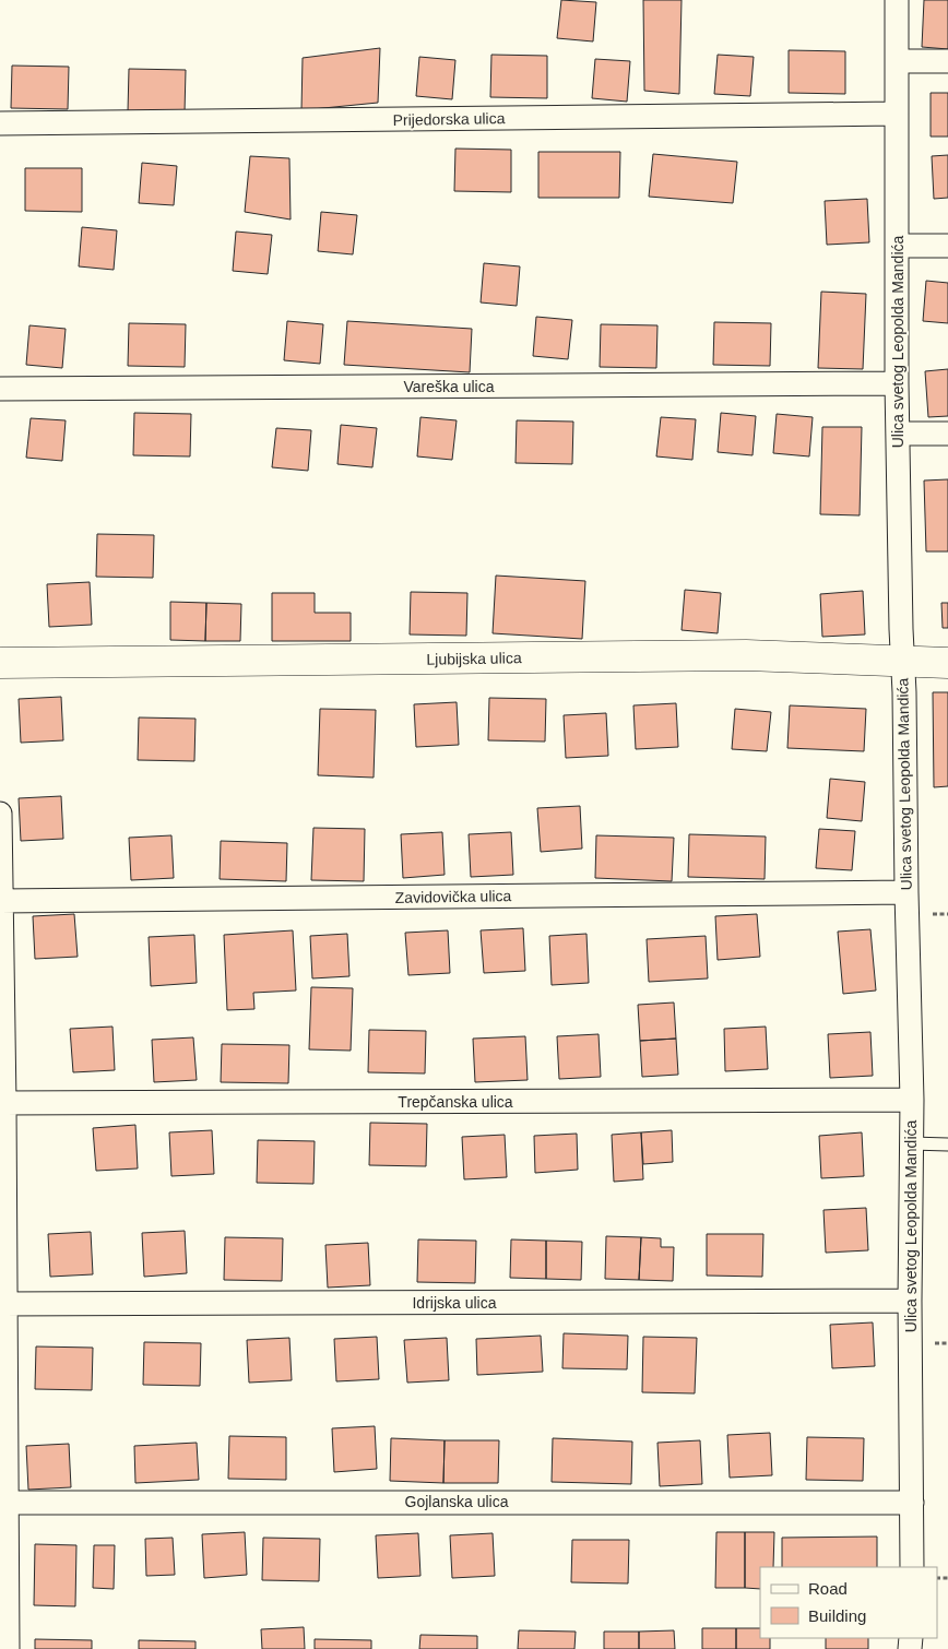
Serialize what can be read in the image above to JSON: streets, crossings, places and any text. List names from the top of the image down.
{
  "streets": {
    "street": [
      "Prijedorska ulica",
      "Ulica svetog Leopolda Mandića",
      "Vareška ulica",
      "Ljubijska ulica",
      "Zavidovička ulica",
      "Trepčanska ulica",
      "Idrijska ulica",
      "Gojlanska ulica"
    ]
  },
  "crossings": [
    ["Prijedorska ulica", "Ulica svetog Leopolda Mandića"],
    ["Ulica svetog Leopolda Mandića", "Vareška ulica"],
    ["Ulica svetog Leopolda Mandića", "Ljubijska ulica"],
    ["Ulica svetog Leopolda Mandića", "Zavidovička ulica"],
    ["Ulica svetog Leopolda Mandića", "Trepčanska ulica"],
    ["Ulica svetog Leopolda Mandića", "Idrijska ulica"],
    ["Ulica svetog Leopolda Mandića", "Gojlanska ulica"]
  ],
  "legend": ["Road", "Building"]
}
